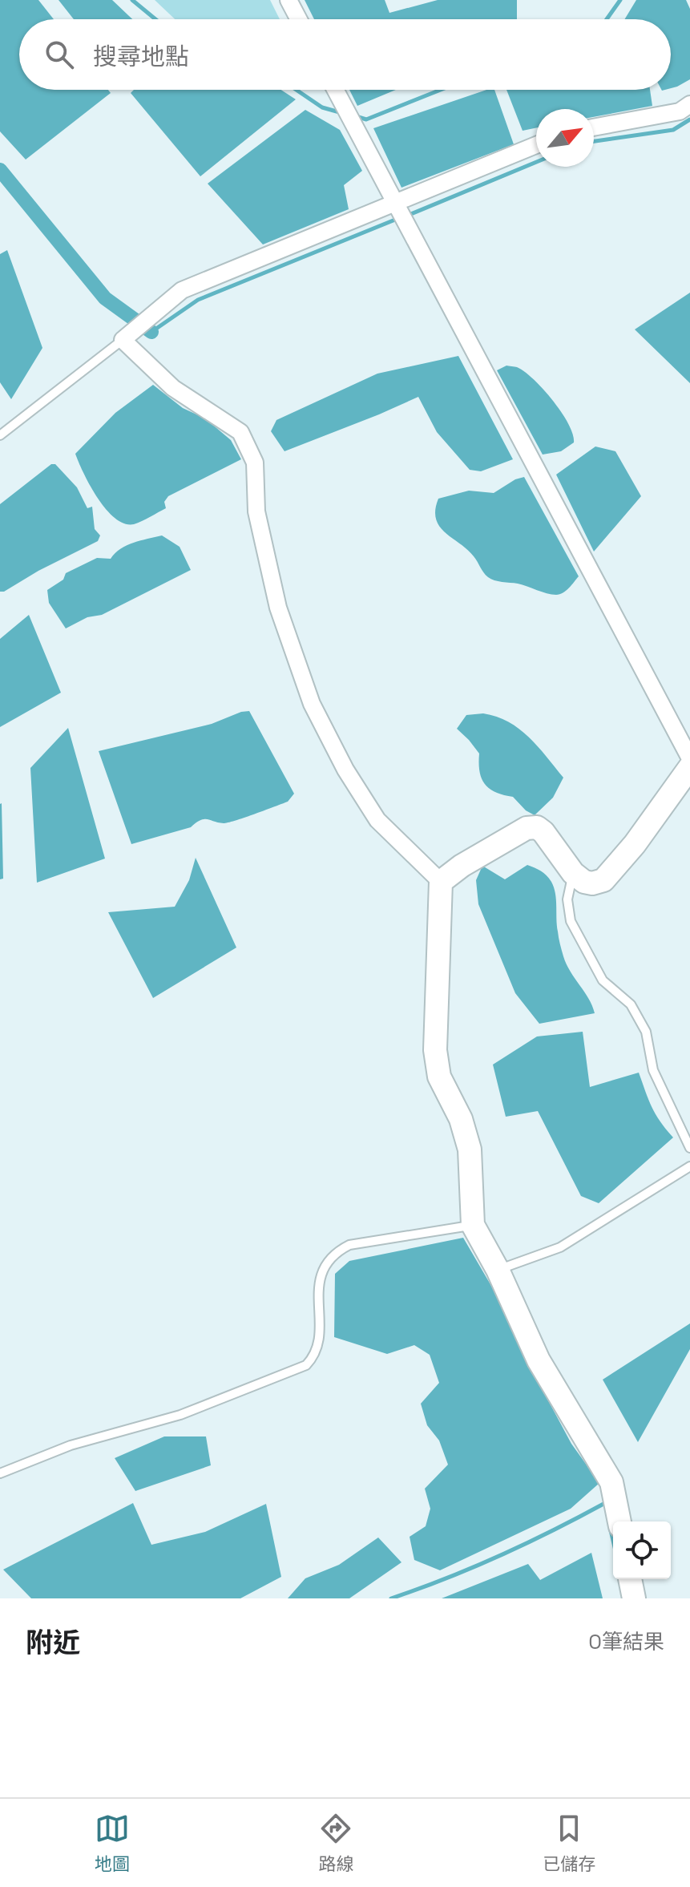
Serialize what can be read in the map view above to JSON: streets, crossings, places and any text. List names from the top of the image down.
{
  "north": "top right",
  "page": {
    "search": "搜尋地點",
    "heading": ["附近", "0筆結果"],
    "nav": ["地圖", "路線", "已儲存"]
  }
}
